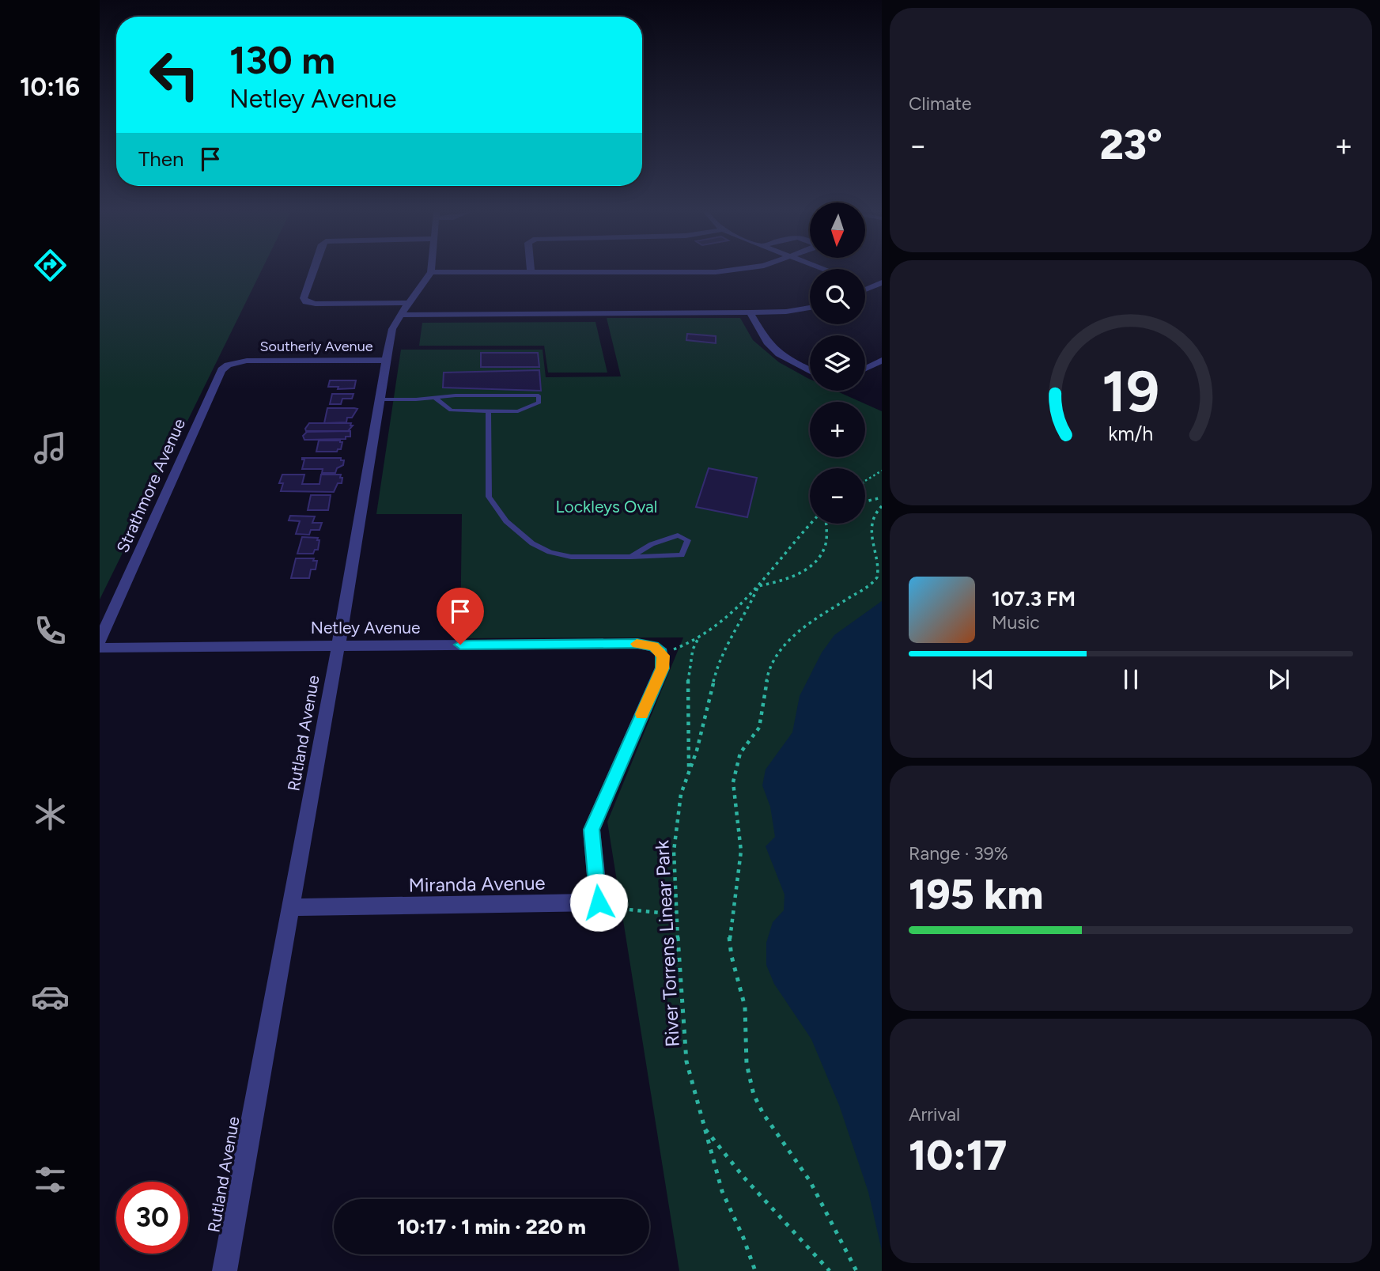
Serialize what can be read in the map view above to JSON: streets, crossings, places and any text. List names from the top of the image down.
{
  "streets": {
    "street": [
      "Southerly Avenue",
      "Strathmore Avenue",
      "Netley Avenue",
      "Rutland Avenue",
      "Miranda Avenue"
    ],
    "path": ["River Torrens Linear Park"]
  },
  "crossings": [
    ["Southerly Avenue", "Strathmore Avenue"],
    ["Southerly Avenue", "Rutland Avenue"],
    ["Netley Avenue", "Rutland Avenue"],
    ["Netley Avenue", "River Torrens Linear Park"],
    ["Rutland Avenue", "Miranda Avenue"]
  ],
  "parks": ["Lockleys Oval"],
  "north": "bottom",
  "page": {
    "tabs": "10:16",
    "tile": [
      "Climate",
      ["Range · 39%", "195 km"],
      ["Arrival", "10:17"]
    ],
    "turn": ["130 m", "Netley Avenue"],
    "heat": ["−", "23°", "+"],
    "then": "Then",
    "map_buttons": ["+", "−"],
    "song": ["107.3 FM", "Music"],
    "limit": "30",
    "trip": "10:17 · 1 min · 220 m",
    "gauge": ["19", "km/h"]
  }
}
